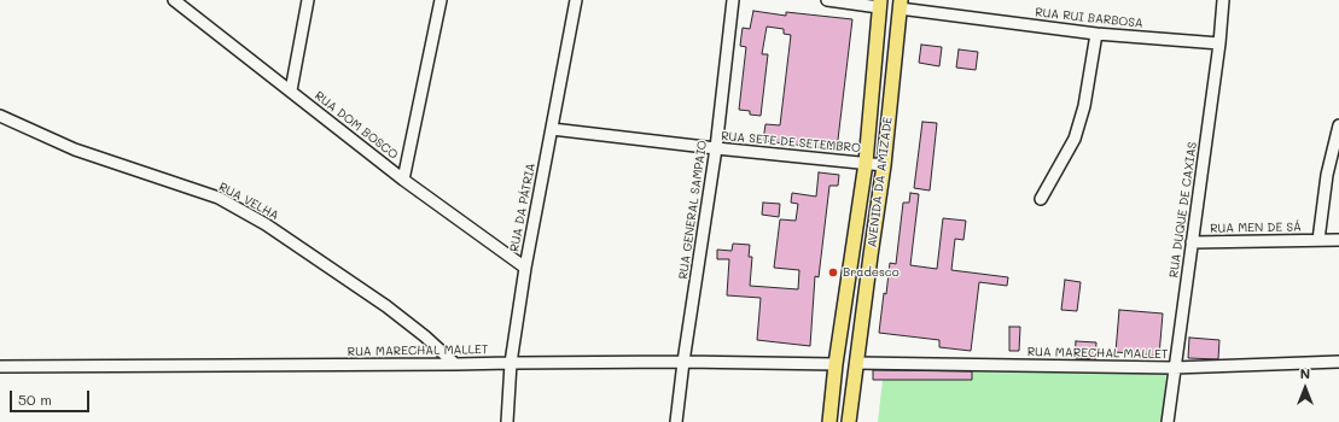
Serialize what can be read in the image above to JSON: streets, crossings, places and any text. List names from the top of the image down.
{
  "streets": {
    "main road": ["AVENIDA DA AMIZADE"],
    "street": [
      "RUA RUI BARBOSA",
      "RUA DOM BOSCO",
      "RUA SETE DE SETEMBRO",
      "RUA VELHA",
      "RUA DA PÁTRIA",
      "RUA GENERAL SAMPAIO",
      "RUA DUQUE DE CAXIAS",
      "RUA MEN DE SÁ",
      "RUA MARECHAL MALLET"
    ]
  },
  "crossings": [
    ["RUA RUI BARBOSA", "AVENIDA DA AMIZADE"],
    ["RUA RUI BARBOSA", "RUA DUQUE DE CAXIAS"],
    ["RUA DOM BOSCO", "RUA DA PÁTRIA"],
    ["RUA SETE DE SETEMBRO", "AVENIDA DA AMIZADE"],
    ["RUA SETE DE SETEMBRO", "RUA DA PÁTRIA"],
    ["RUA SETE DE SETEMBRO", "RUA GENERAL SAMPAIO"],
    ["AVENIDA DA AMIZADE", "RUA MARECHAL MALLET"],
    ["RUA VELHA", "RUA MARECHAL MALLET"],
    ["RUA DA PÁTRIA", "RUA MARECHAL MALLET"],
    ["RUA GENERAL SAMPAIO", "RUA MARECHAL MALLET"],
    ["RUA DUQUE DE CAXIAS", "RUA MEN DE SÁ"],
    ["RUA DUQUE DE CAXIAS", "RUA MARECHAL MALLET"]
  ],
  "places": ["Bradesco"],
  "scale_bar": "50 m",
  "north": "top"
}
